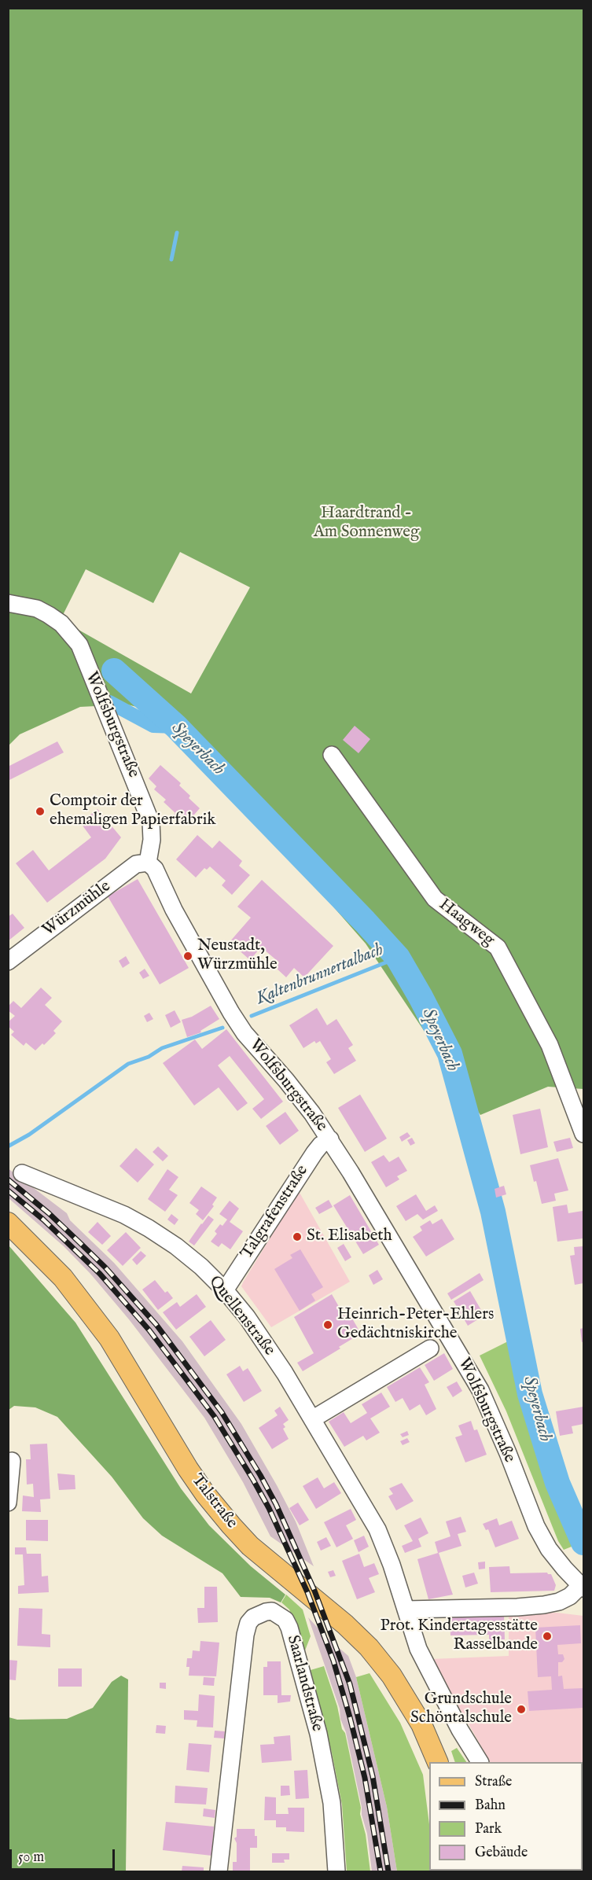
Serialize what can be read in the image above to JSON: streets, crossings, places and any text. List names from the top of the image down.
{
  "streets": {
    "main road": ["Talstraße"],
    "street": [
      "Wolfsburgstraße",
      "Würzmühle",
      "Haagweg",
      "Talgrafenstraße",
      "Quellenstraße",
      "Saarlandstraße"
    ]
  },
  "crossings": [
    ["Wolfsburgstraße", "Würzmühle"],
    ["Wolfsburgstraße", "Talgrafenstraße"],
    ["Talgrafenstraße", "Quellenstraße"]
  ],
  "water": ["Speyerbach", "Kaltenbrunnertalbach"],
  "parks": ["Haardtrand - Am Sonnenweg"],
  "places": [
    "Comptoir der ehemaligen Papierfabrik",
    "Neustadt, Würzmühle",
    "St. Elisabeth",
    "Heinrich-Peter-Ehlers Gedächtniskirche",
    "Prot. Kindertagesstätte Rasselbande",
    "Grundschule Schöntalschule"
  ],
  "legend": [
    "Straße",
    "Bahn",
    "Park",
    "Gebäude"
  ],
  "scale_bar": "50 m"
}
